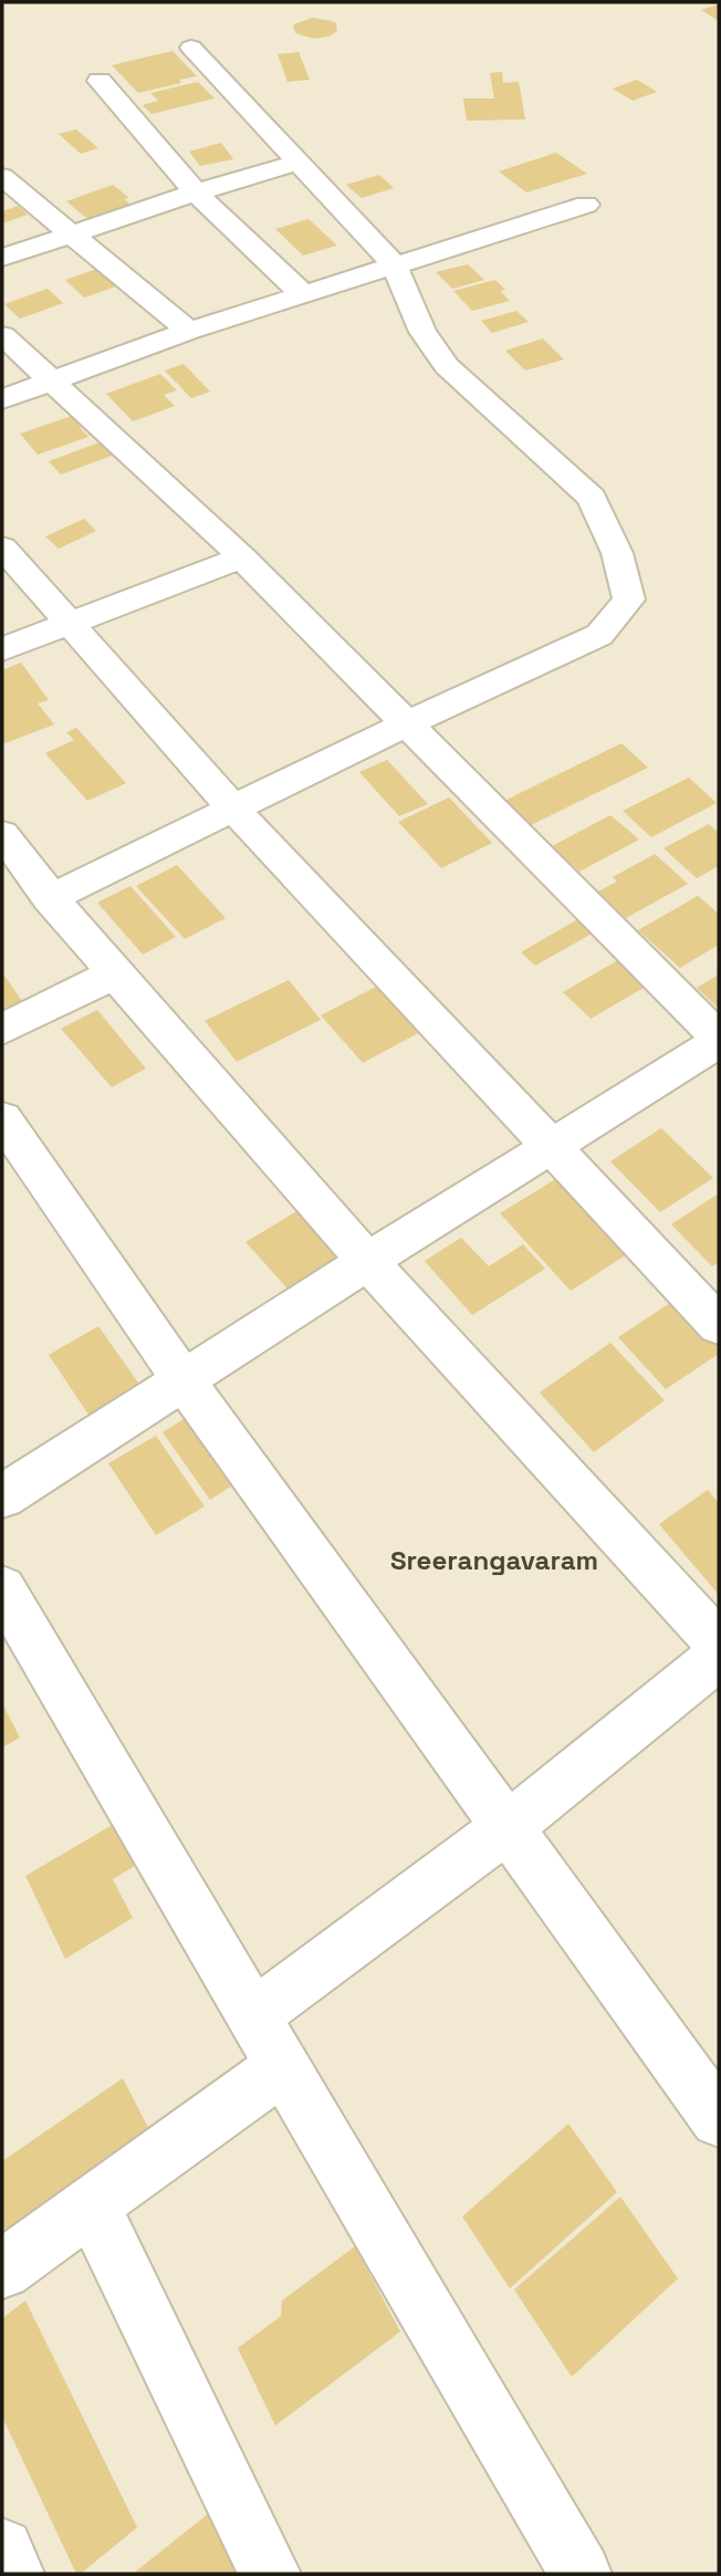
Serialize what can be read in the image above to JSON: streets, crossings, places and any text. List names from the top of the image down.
{
  "districts": ["Sreerangavaram"]
}
